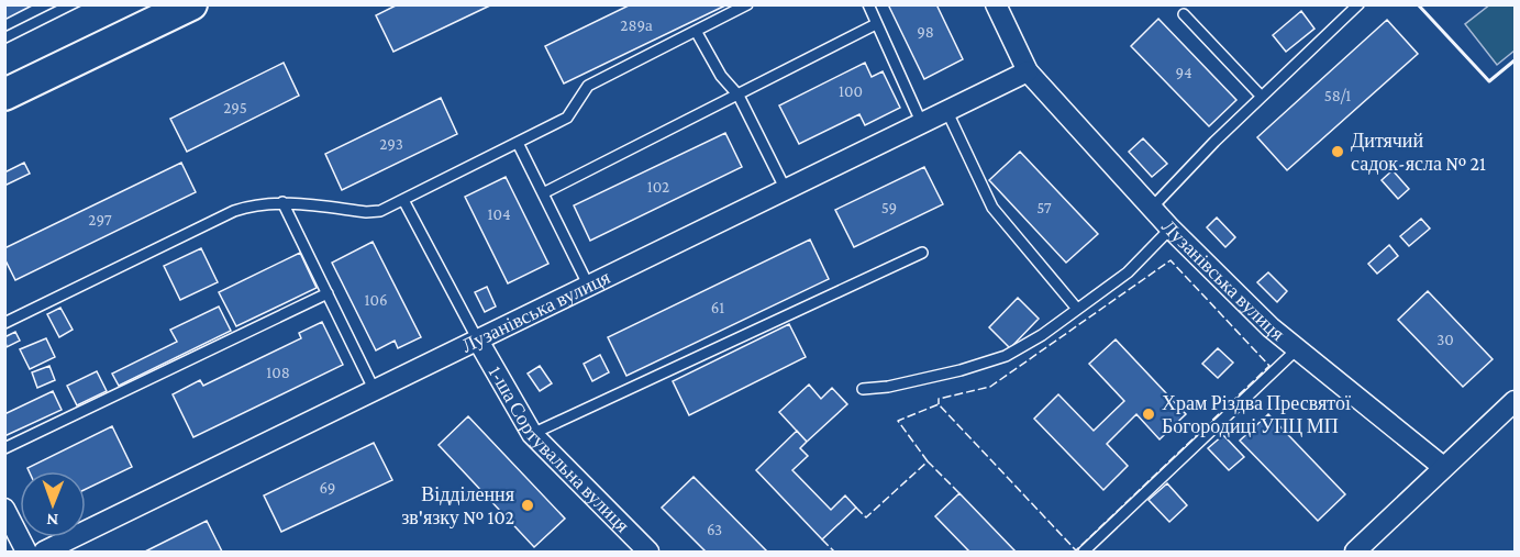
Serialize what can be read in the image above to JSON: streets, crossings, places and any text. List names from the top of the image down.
{
  "streets": {
    "street": ["Лузанівська вулиця", "1-ша Сортувальна вулиця"]
  },
  "crossings": [
    ["Лузанівська вулиця", "1-ша Сортувальна вулиця"]
  ],
  "places": ["Дитячий садок-ясла № 21", "Храм Різдва Пресвятої Богородиці УПЦ МП", "Відділення зв'язку № 102"],
  "house_numbers": [
    "289а",
    "98",
    "94",
    "100",
    "58/1",
    "295",
    "293",
    "102",
    "59",
    "57",
    "104",
    "297",
    "106",
    "61",
    "30",
    "108",
    "69",
    "63"
  ],
  "north": "bottom"
}
